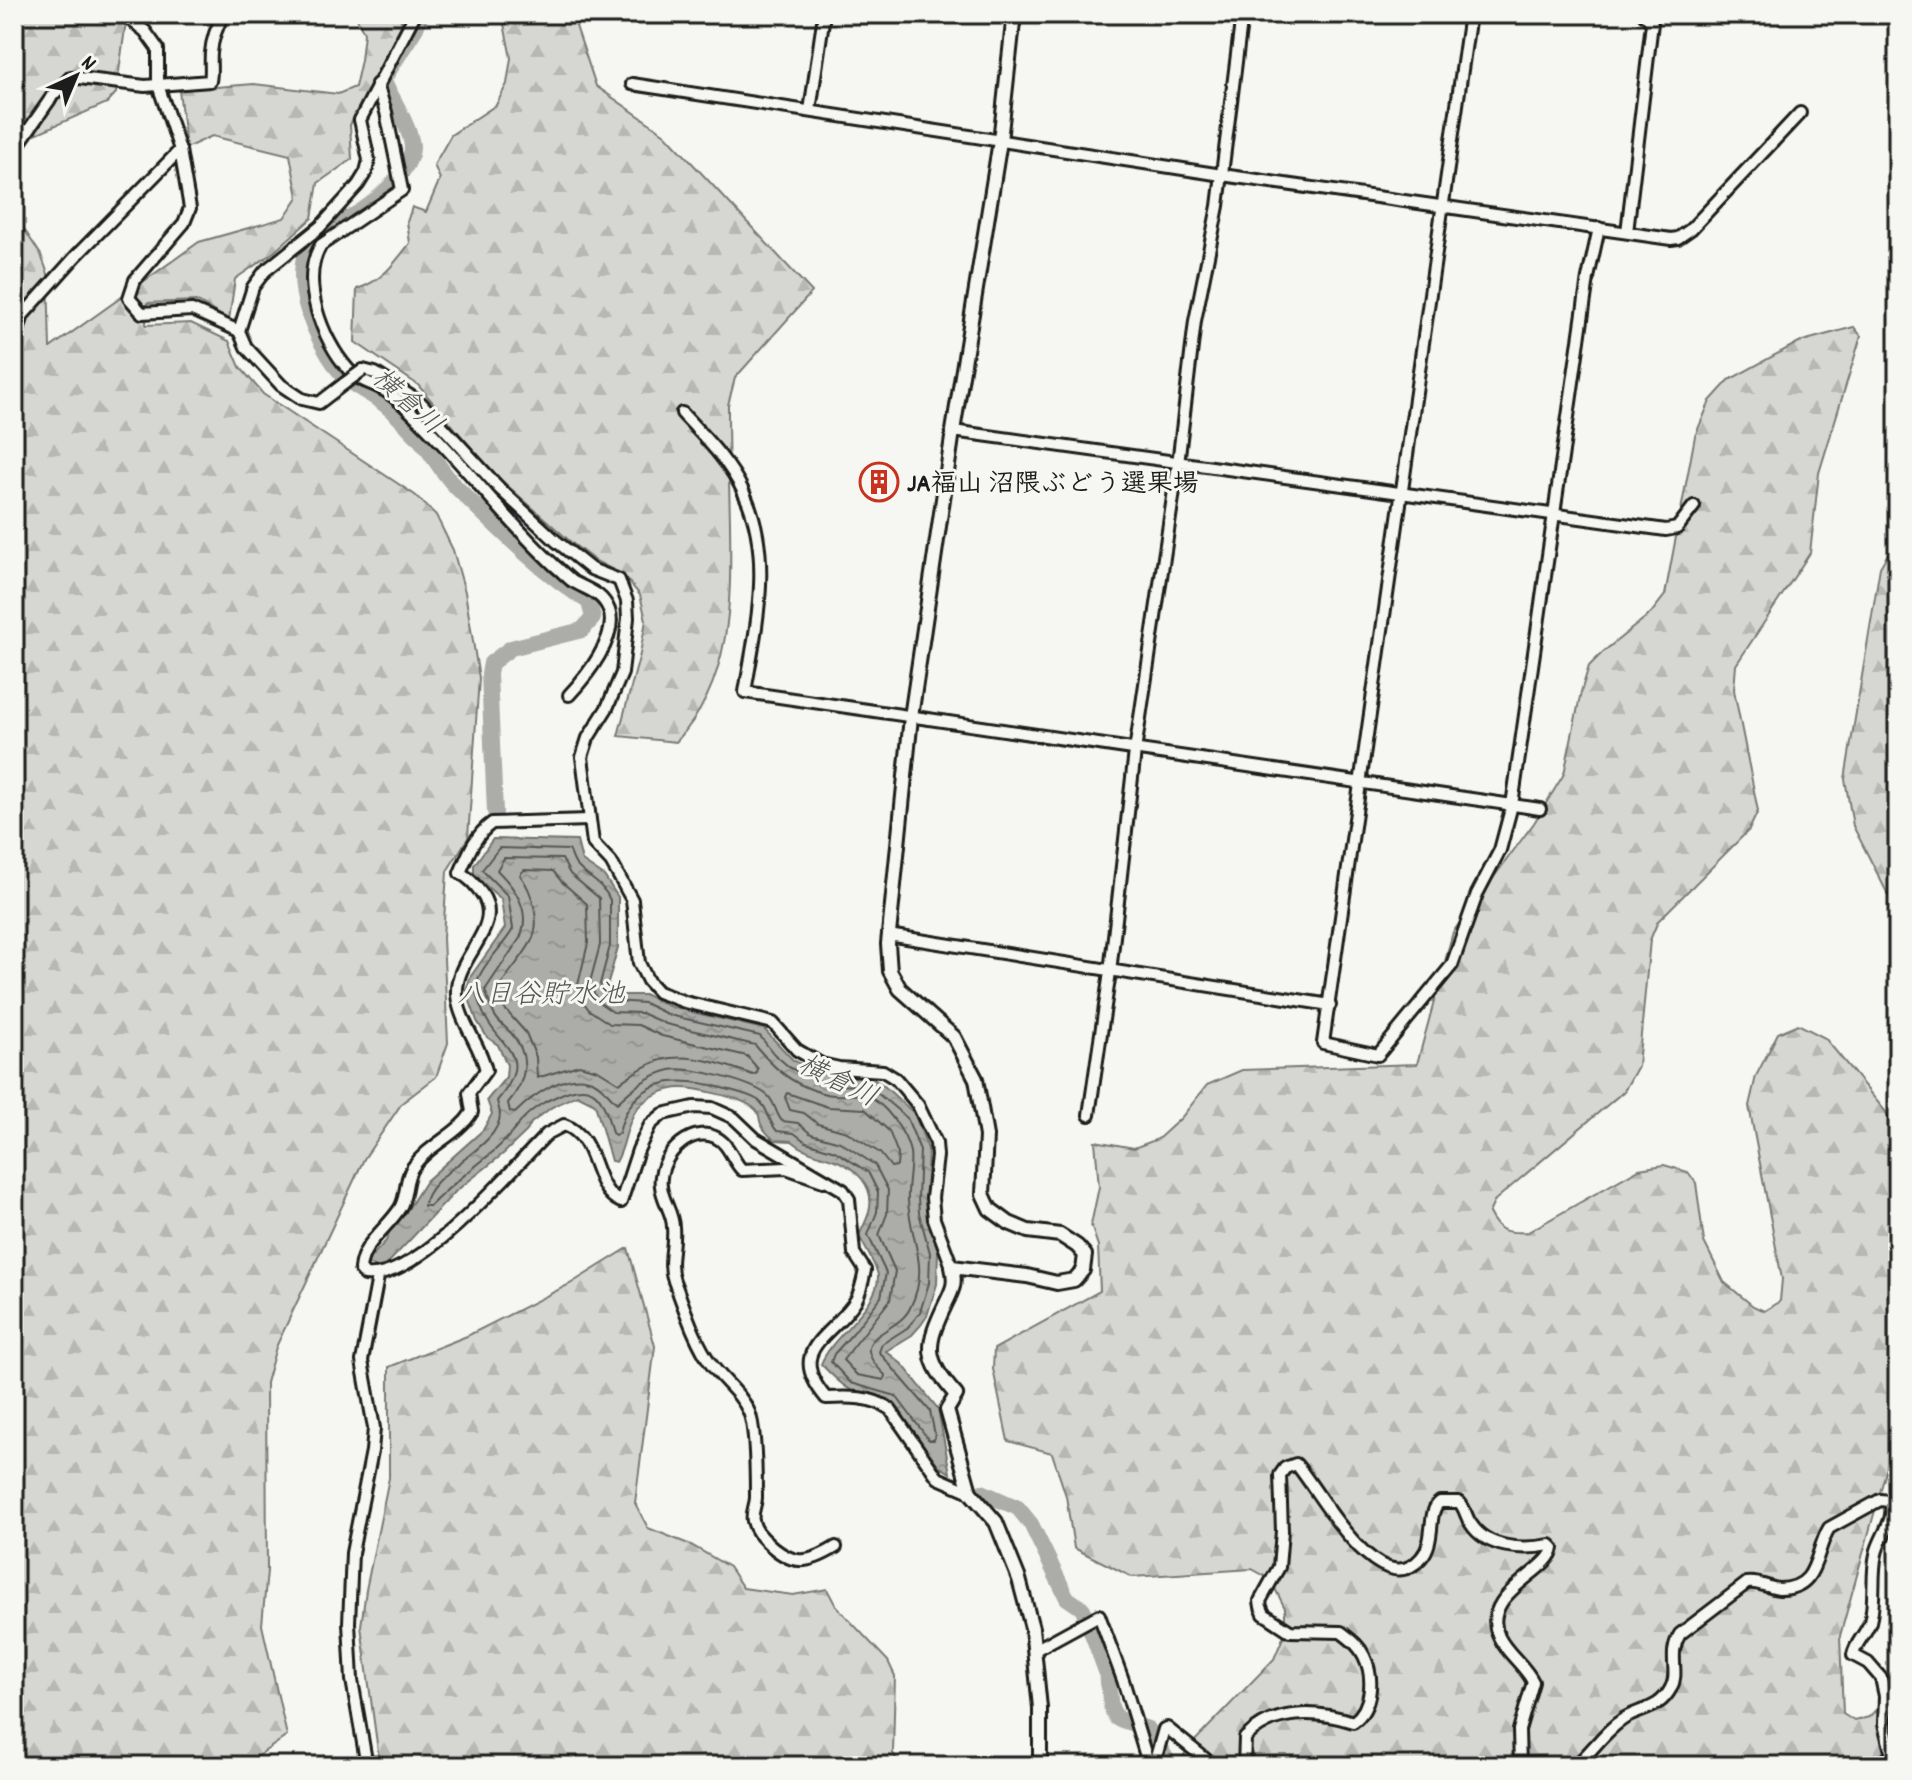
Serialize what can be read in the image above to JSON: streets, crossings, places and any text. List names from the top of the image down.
{
  "water": ["横倉川", "八日谷貯水池"],
  "places": {
    "building": ["JA福山 沼隈ぶどう選果場"]
  },
  "north": "top right"
}
